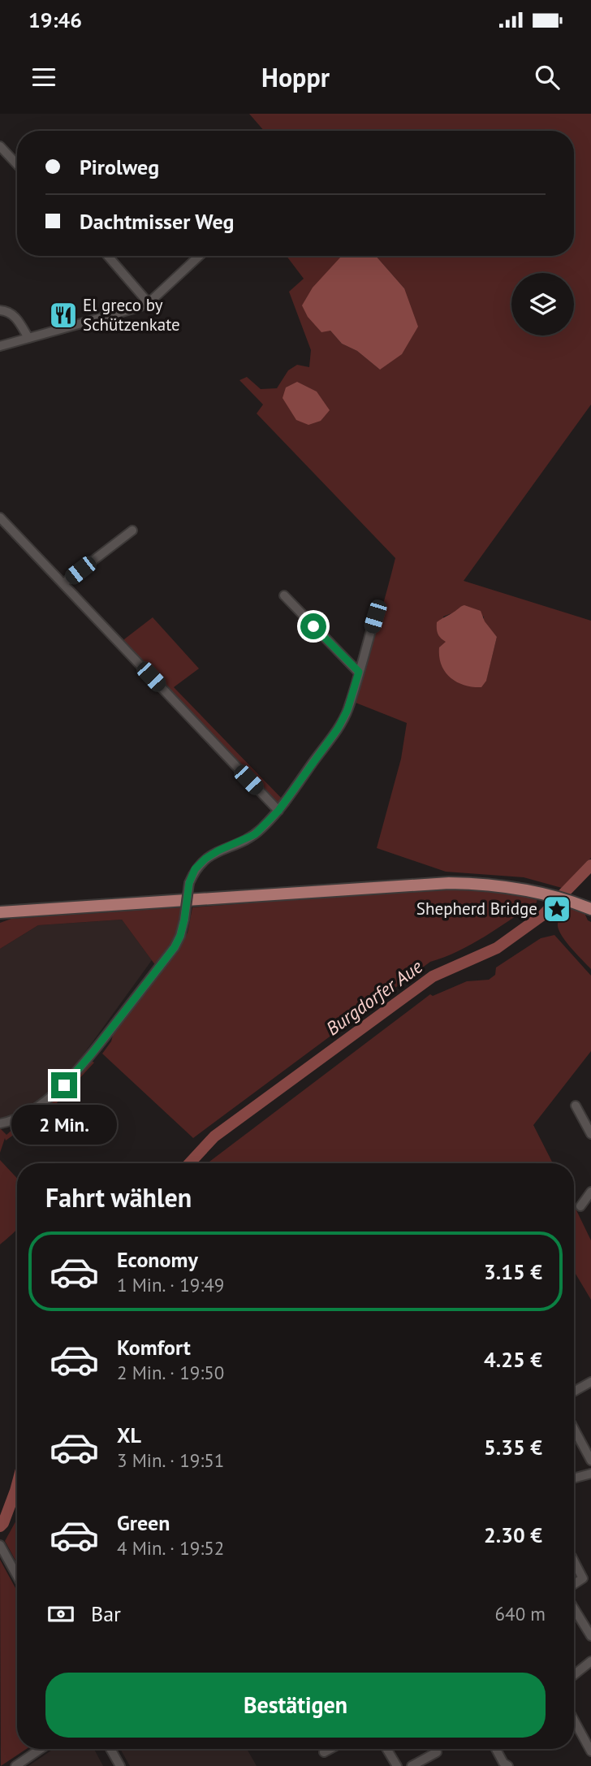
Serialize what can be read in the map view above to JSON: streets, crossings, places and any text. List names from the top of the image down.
{
  "water": ["Burgdorfer Aue"],
  "places": {
    "restaurant": ["El greco by Schützenkate"],
    "place": ["Shepherd Bridge"]
  },
  "page": {
    "status": "19:46",
    "header": "Hoppr",
    "banner": ["Pirolweg", "Dachtmisser Weg"],
    "bubble": "2 Min.",
    "heading": "Fahrt wählen",
    "list": [
      {
        "name": "Economy",
        "note": "1 Min. · 19:49",
        "value": "3.15 €"
      },
      {
        "name": "Komfort",
        "note": "2 Min. · 19:50",
        "value": "4.25 €"
      },
      {
        "name": "XL",
        "note": "3 Min. · 19:51",
        "value": "5.35 €"
      },
      {
        "name": "Green",
        "note": "4 Min. · 19:52",
        "value": "2.30 €"
      }
    ],
    "pay": ["Bar", "640 m"],
    "buttons": "Bestätigen"
  }
}
